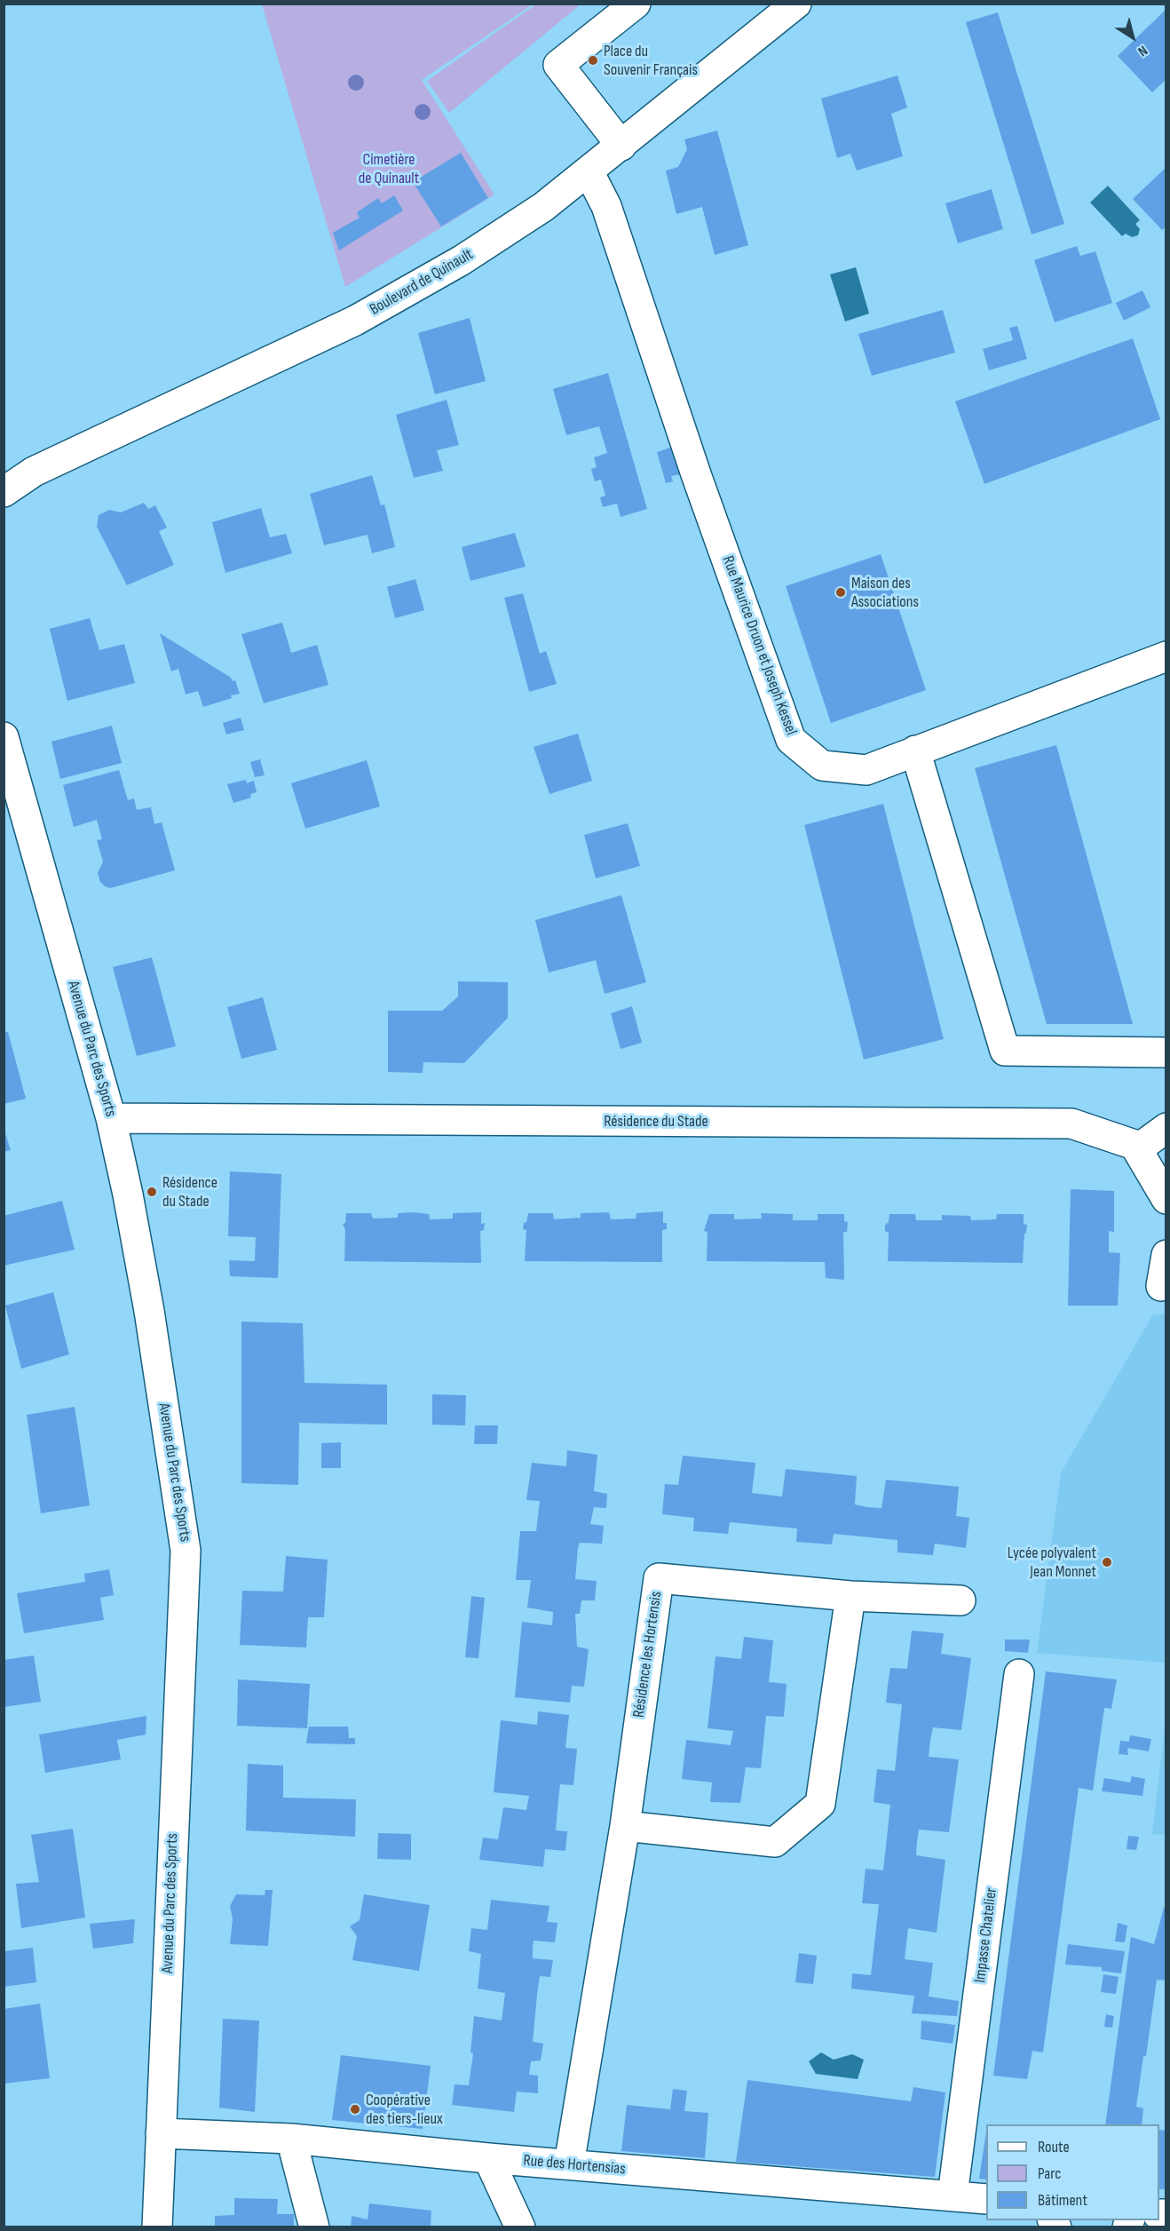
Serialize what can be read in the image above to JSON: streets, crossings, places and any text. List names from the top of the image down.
{
  "streets": {
    "street": [
      "Boulevard de Quinault",
      "Rue Maurice Druon et Joseph Kessel",
      "Avenue du Parc des Sports",
      "Résidence du Stade",
      "Résidence les Hortensis",
      "Impasse Chatelier",
      "Rue des Hortensias"
    ]
  },
  "crossings": [
    ["Boulevard de Quinault", "Rue Maurice Druon et Joseph Kessel"],
    ["Avenue du Parc des Sports", "Résidence du Stade"],
    ["Avenue du Parc des Sports", "Rue des Hortensias"],
    ["Résidence les Hortensis", "Rue des Hortensias"],
    ["Impasse Chatelier", "Rue des Hortensias"]
  ],
  "parks": ["Cimetière de Quinault"],
  "places": [
    "Place du Souvenir Français",
    "Maison des Associations",
    "Résidence du Stade",
    "Lycée polyvalent Jean Monnet",
    "Coopérative des tiers-lieux"
  ],
  "legend": ["Route", "Parc", "Bâtiment"],
  "north": "bottom right"
}
